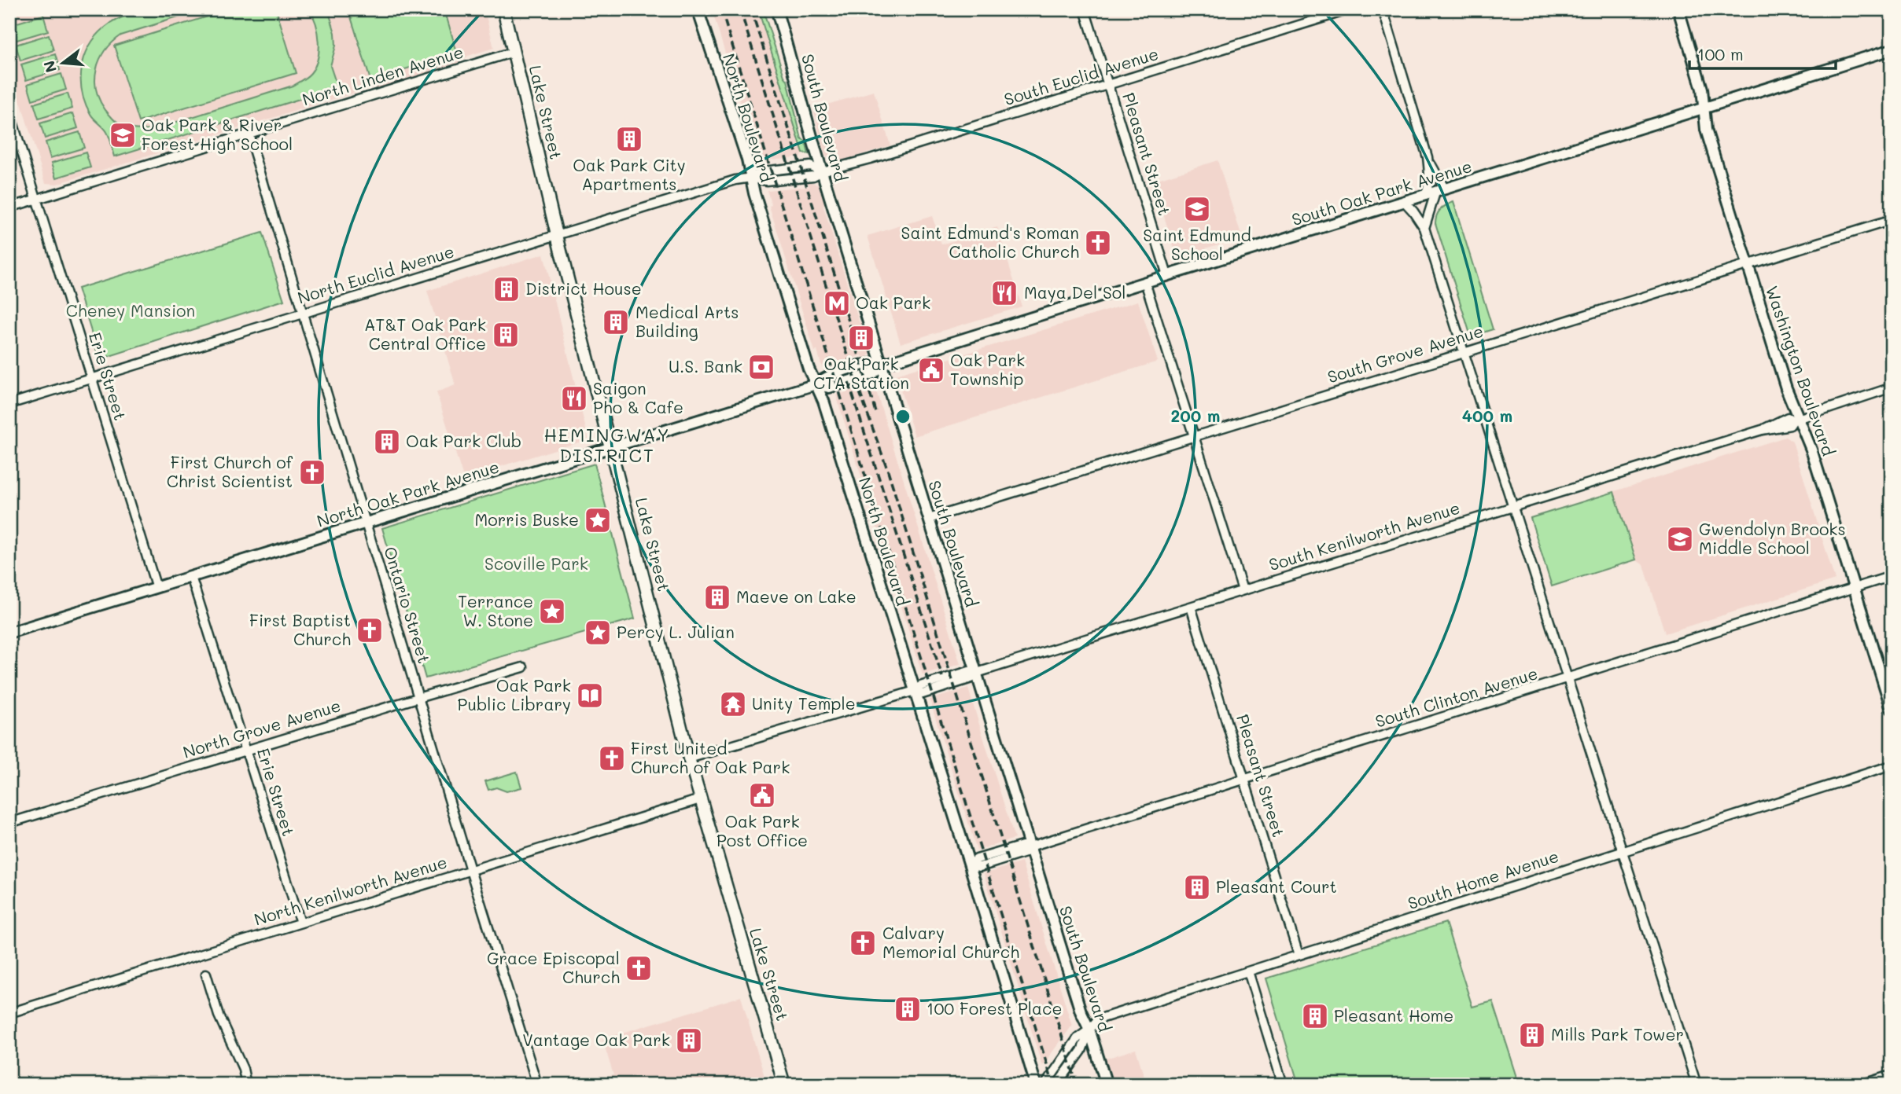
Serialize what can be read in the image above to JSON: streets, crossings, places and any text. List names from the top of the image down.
{
  "streets": {
    "main road": ["Lake Street"],
    "street": [
      "North Linden Avenue",
      "South Euclid Avenue",
      "North Boulevard",
      "South Boulevard",
      "Pleasant Street",
      "South Oak Park Avenue",
      "North Euclid Avenue",
      "South Grove Avenue",
      "Washington Boulevard",
      "Erie Street",
      "North Oak Park Avenue",
      "South Kenilworth Avenue",
      "Ontario Street",
      "South Clinton Avenue",
      "North Grove Avenue",
      "South Home Avenue",
      "North Kenilworth Avenue"
    ]
  },
  "crossings": [
    ["North Linden Avenue", "Lake Street"],
    ["North Linden Avenue", "Erie Street"],
    ["North Linden Avenue", "Ontario Street"],
    ["South Euclid Avenue", "South Boulevard"],
    ["South Euclid Avenue", "Pleasant Street"],
    ["South Euclid Avenue", "North Euclid Avenue"],
    ["Lake Street", "North Euclid Avenue"],
    ["Lake Street", "North Oak Park Avenue"],
    ["Lake Street", "North Kenilworth Avenue"],
    ["North Boulevard", "North Euclid Avenue"],
    ["North Boulevard", "North Oak Park Avenue"],
    ["North Boulevard", "South Clinton Avenue"],
    ["South Boulevard", "South Oak Park Avenue"],
    ["South Boulevard", "North Euclid Avenue"],
    ["South Boulevard", "South Grove Avenue"],
    ["South Boulevard", "North Oak Park Avenue"],
    ["South Boulevard", "South Kenilworth Avenue"],
    ["South Boulevard", "South Clinton Avenue"],
    ["South Boulevard", "South Home Avenue"],
    ["Pleasant Street", "South Oak Park Avenue"],
    ["Pleasant Street", "South Kenilworth Avenue"],
    ["Pleasant Street", "South Clinton Avenue"],
    ["Pleasant Street", "South Home Avenue"],
    ["South Oak Park Avenue", "Washington Boulevard"],
    ["South Oak Park Avenue", "North Oak Park Avenue"],
    ["North Euclid Avenue", "Erie Street"],
    ["North Euclid Avenue", "Ontario Street"],
    ["South Grove Avenue", "Washington Boulevard"],
    ["Washington Boulevard", "South Kenilworth Avenue"],
    ["Washington Boulevard", "South Clinton Avenue"],
    ["Erie Street", "North Oak Park Avenue"],
    ["Erie Street", "North Grove Avenue"],
    ["Erie Street", "North Kenilworth Avenue"],
    ["North Oak Park Avenue", "Ontario Street"],
    ["Ontario Street", "North Grove Avenue"],
    ["Ontario Street", "North Kenilworth Avenue"]
  ],
  "districts": ["HEMINGWAY DISTRICT"],
  "parks": ["Cheney Mansion", "Scoville Park"],
  "places": {
    "school or university": ["Oak Park & River Forest High School", "Saint Edmund School", "Gwendolyn Brooks Middle School"],
    "building": [
      "Oak Park City Apartments",
      "District House",
      "Medical Arts Building",
      "AT&T Oak Park Central Office",
      "Oak Park CTA Station",
      "Oak Park Club",
      "Maeve on Lake",
      "Pleasant Court",
      "100 Forest Place",
      "Pleasant Home",
      "Mills Park Tower",
      "Vantage Oak Park"
    ],
    "church": [
      "Saint Edmund's Roman Catholic Church",
      "First Church of Christ Scientist",
      "First Baptist Church",
      "First United Church of Oak Park",
      "Calvary Memorial Church",
      "Grace Episcopal Church"
    ],
    "restaurant": ["Maya Del Sol", "Saigon Pho & Cafe"],
    "metro station": ["Oak Park"],
    "bank": ["U.S. Bank"],
    "public building": ["Oak Park Township", "Oak Park Post Office"],
    "place": ["Morris Buske", "Terrance W. Stone", "Percy L. Julian"],
    "library": ["Oak Park Public Library"],
    "temple": ["Unity Temple"]
  },
  "scale_bar": "100 m",
  "north": "left",
  "rings": ["200 m", "400 m"]
}
